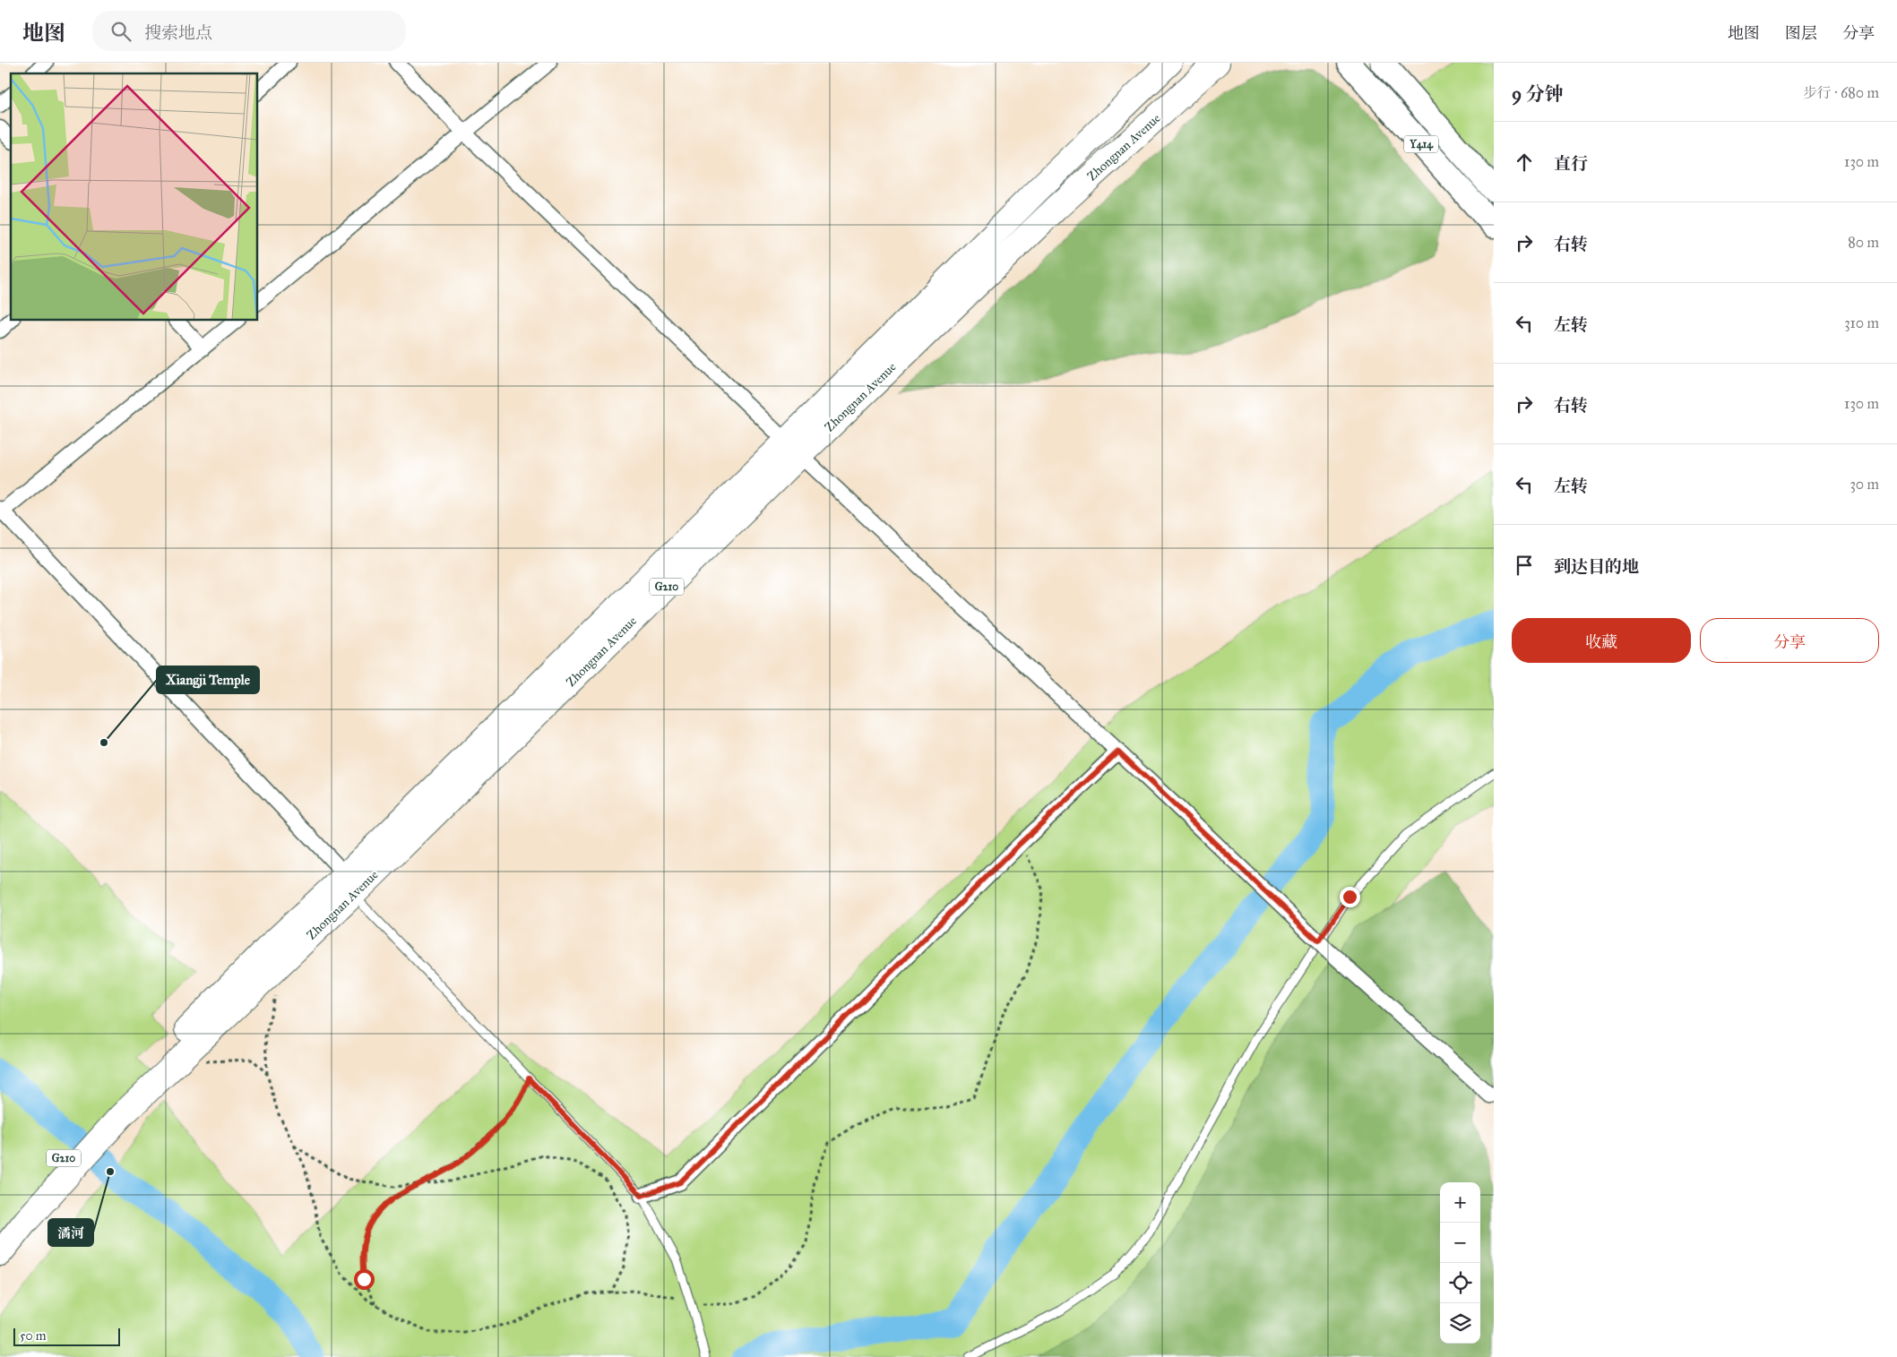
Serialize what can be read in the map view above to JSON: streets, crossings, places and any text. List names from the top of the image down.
{
  "streets": {
    "highway": ["Zhongnan Avenue", "G210"],
    "main road": ["Y414"]
  },
  "places": ["Xiangji Temple", "潏河"],
  "scale_bar": "50 m",
  "page": {
    "header": "地图",
    "search": "搜索地点",
    "nav": ["地图", "图层", "分享"],
    "heading": ["9 分钟", "步行 · 680 m"],
    "list": [
      ["直行", "130 m"],
      ["右转", "80 m"],
      ["左转", "310 m"],
      ["右转", "130 m"],
      ["左转", "30 m"],
      "到达目的地"
    ],
    "buttons": ["收藏", "分享"],
    "map_buttons": ["+", "−"],
    "scale": "50 m"
  }
}
